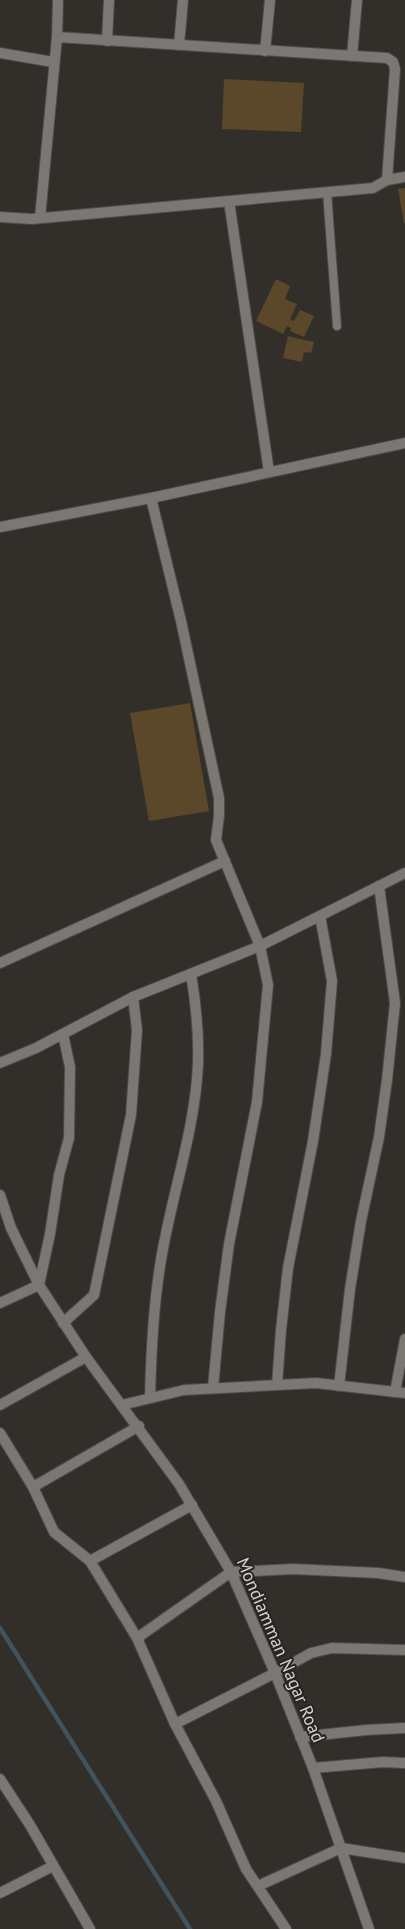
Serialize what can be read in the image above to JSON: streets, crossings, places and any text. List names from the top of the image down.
{
  "streets": {
    "street": ["Mondiamman Nagar Road"]
  }
}
